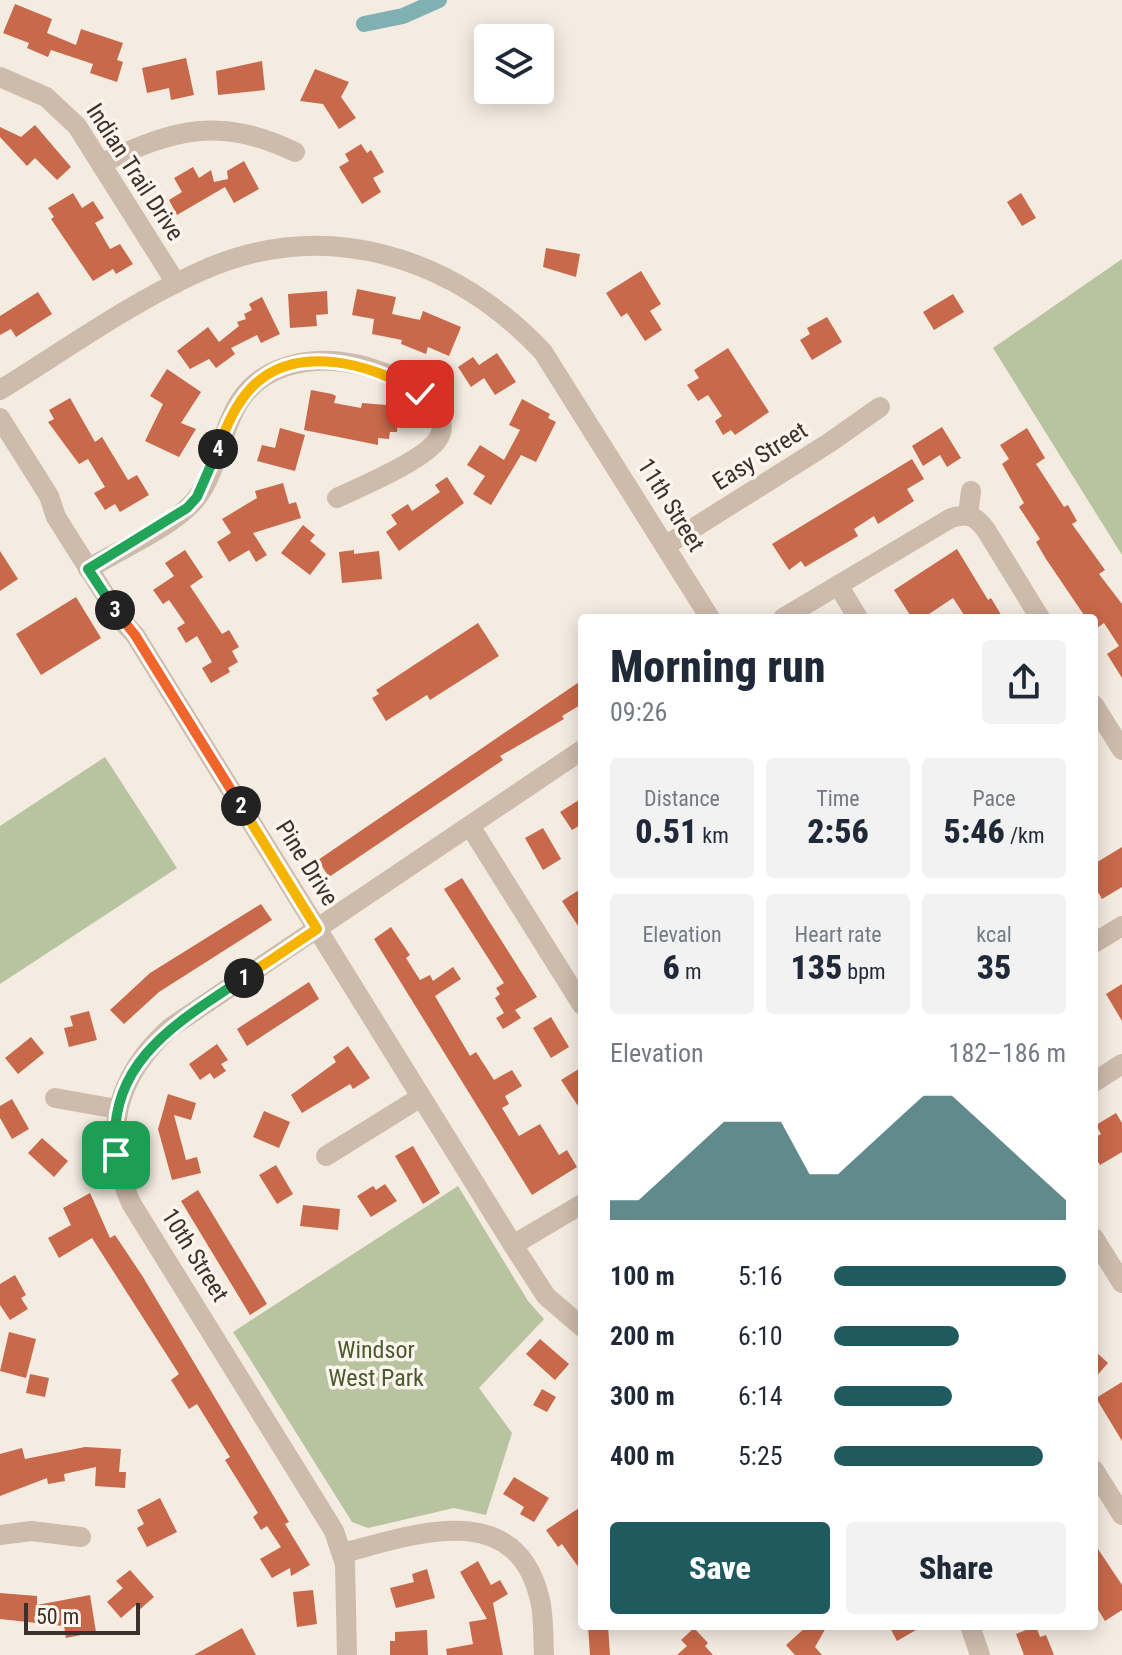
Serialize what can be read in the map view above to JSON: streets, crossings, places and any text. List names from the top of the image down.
{
  "streets": {
    "street": [
      "Indian Trail Drive",
      "Easy Street",
      "11th Street",
      "Pine Drive",
      "10th Street"
    ]
  },
  "crossings": [
    ["Indian Trail Drive", "11th Street"],
    ["Easy Street", "11th Street"],
    ["Pine Drive", "10th Street"]
  ],
  "parks": ["Windsor West Park"],
  "scale_bar": "50 m",
  "page": {
    "pins": [
      "4",
      "3",
      "2",
      "1"
    ],
    "heading": ["Morning run", "09:26"],
    "stats": [
      ["Distance", "0.51 km"],
      ["Time", "2:56"],
      ["Pace", "5:46 /km"],
      ["Elevation", "6 m"],
      ["Heart rate", "135 bpm"],
      ["kcal", "35"]
    ],
    "chart": ["Elevation", "182–186 m"],
    "list": [
      {
        "name": "100 m",
        "note": "5:16"
      },
      {
        "name": "200 m",
        "note": "6:10"
      },
      {
        "name": "300 m",
        "note": "6:14"
      },
      {
        "name": "400 m",
        "note": "5:25"
      }
    ],
    "buttons": ["Save", "Share"],
    "scale": "50 m"
  }
}
